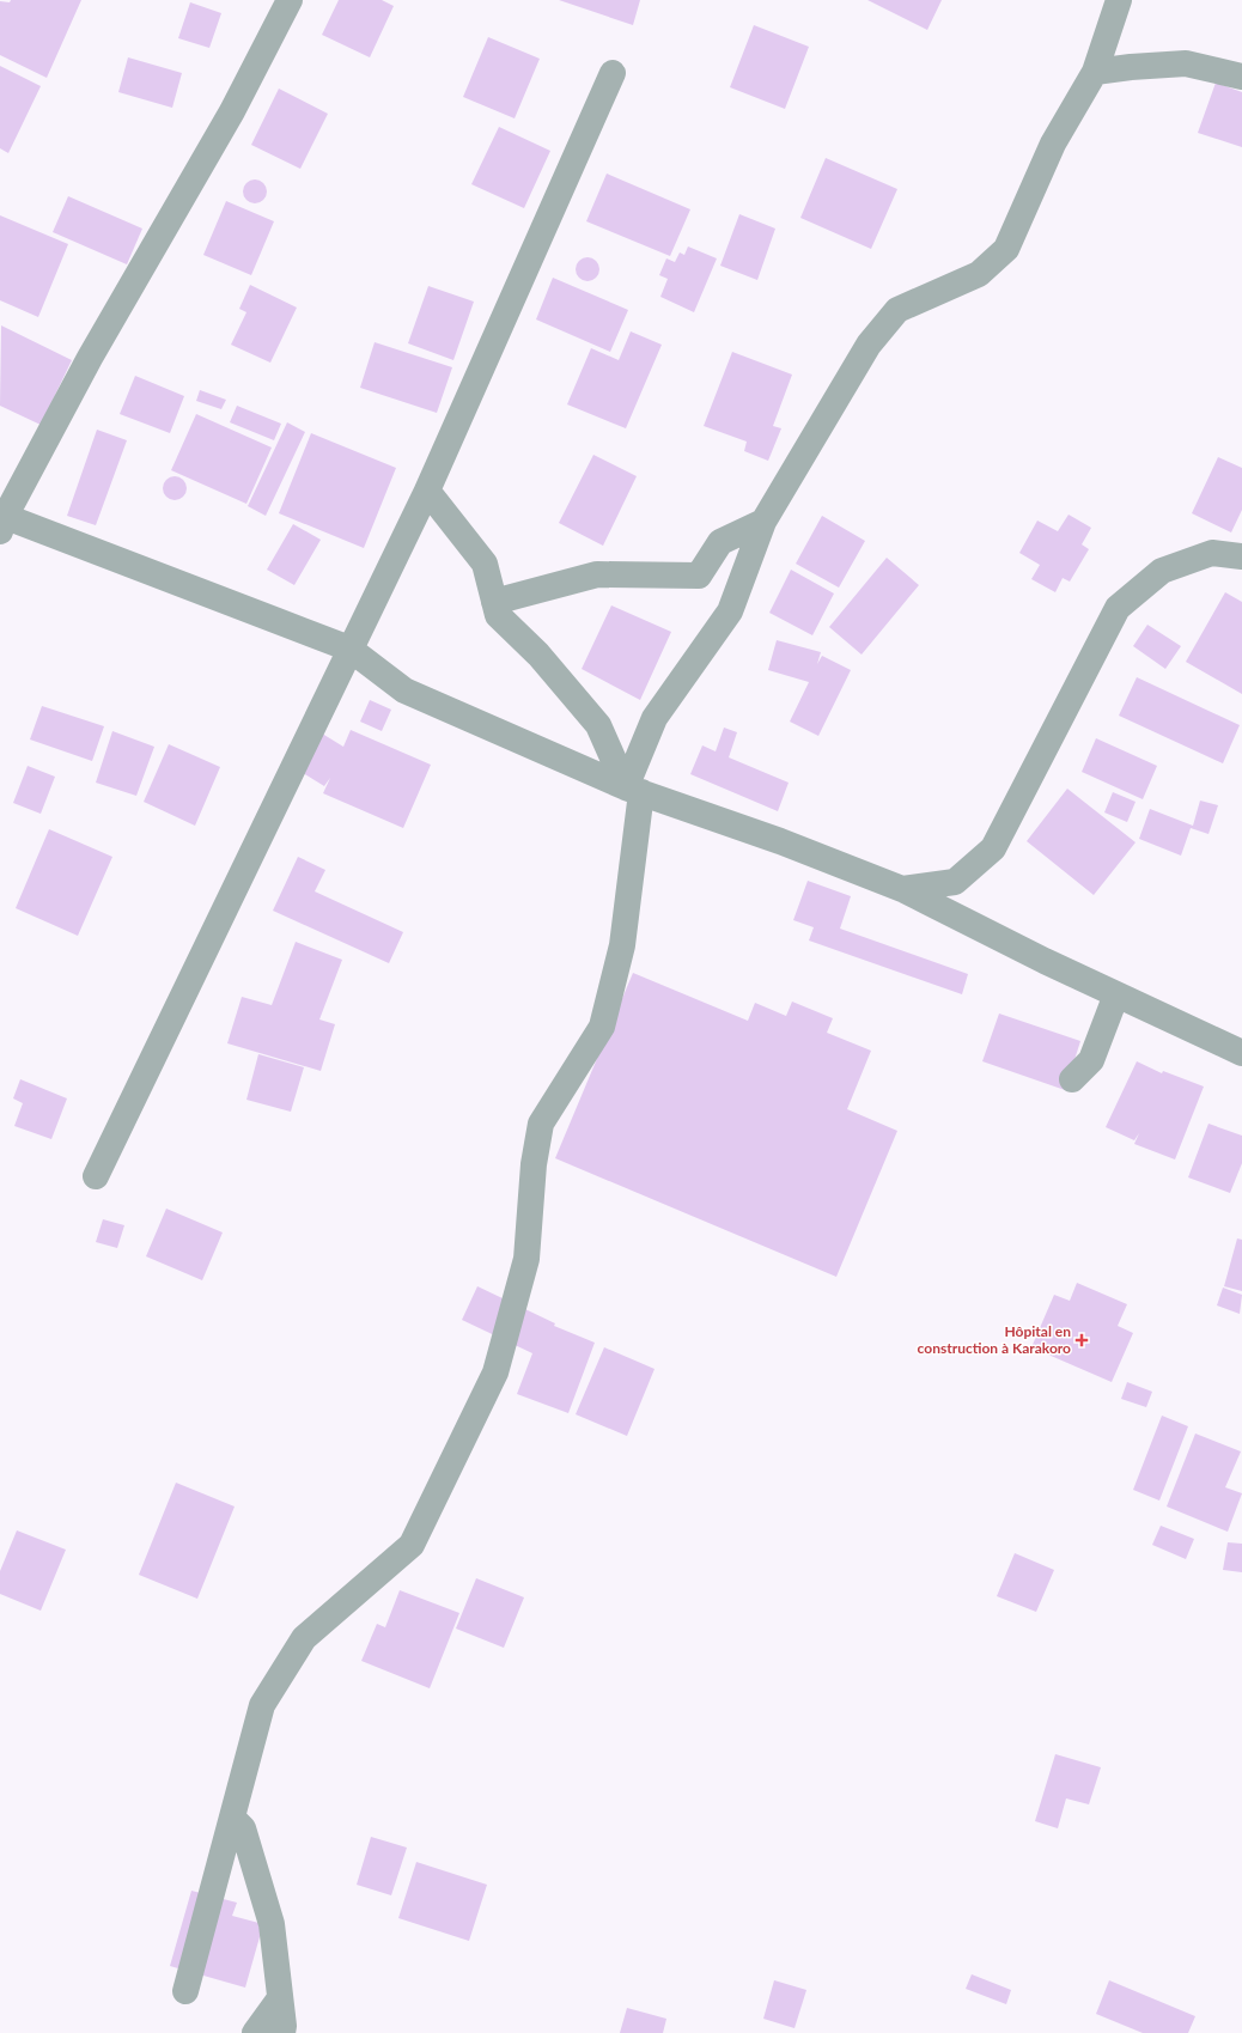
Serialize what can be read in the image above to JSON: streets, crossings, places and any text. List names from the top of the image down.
{
  "places": {
    "health": ["Hôpital en construction à Karakoro"]
  }
}
